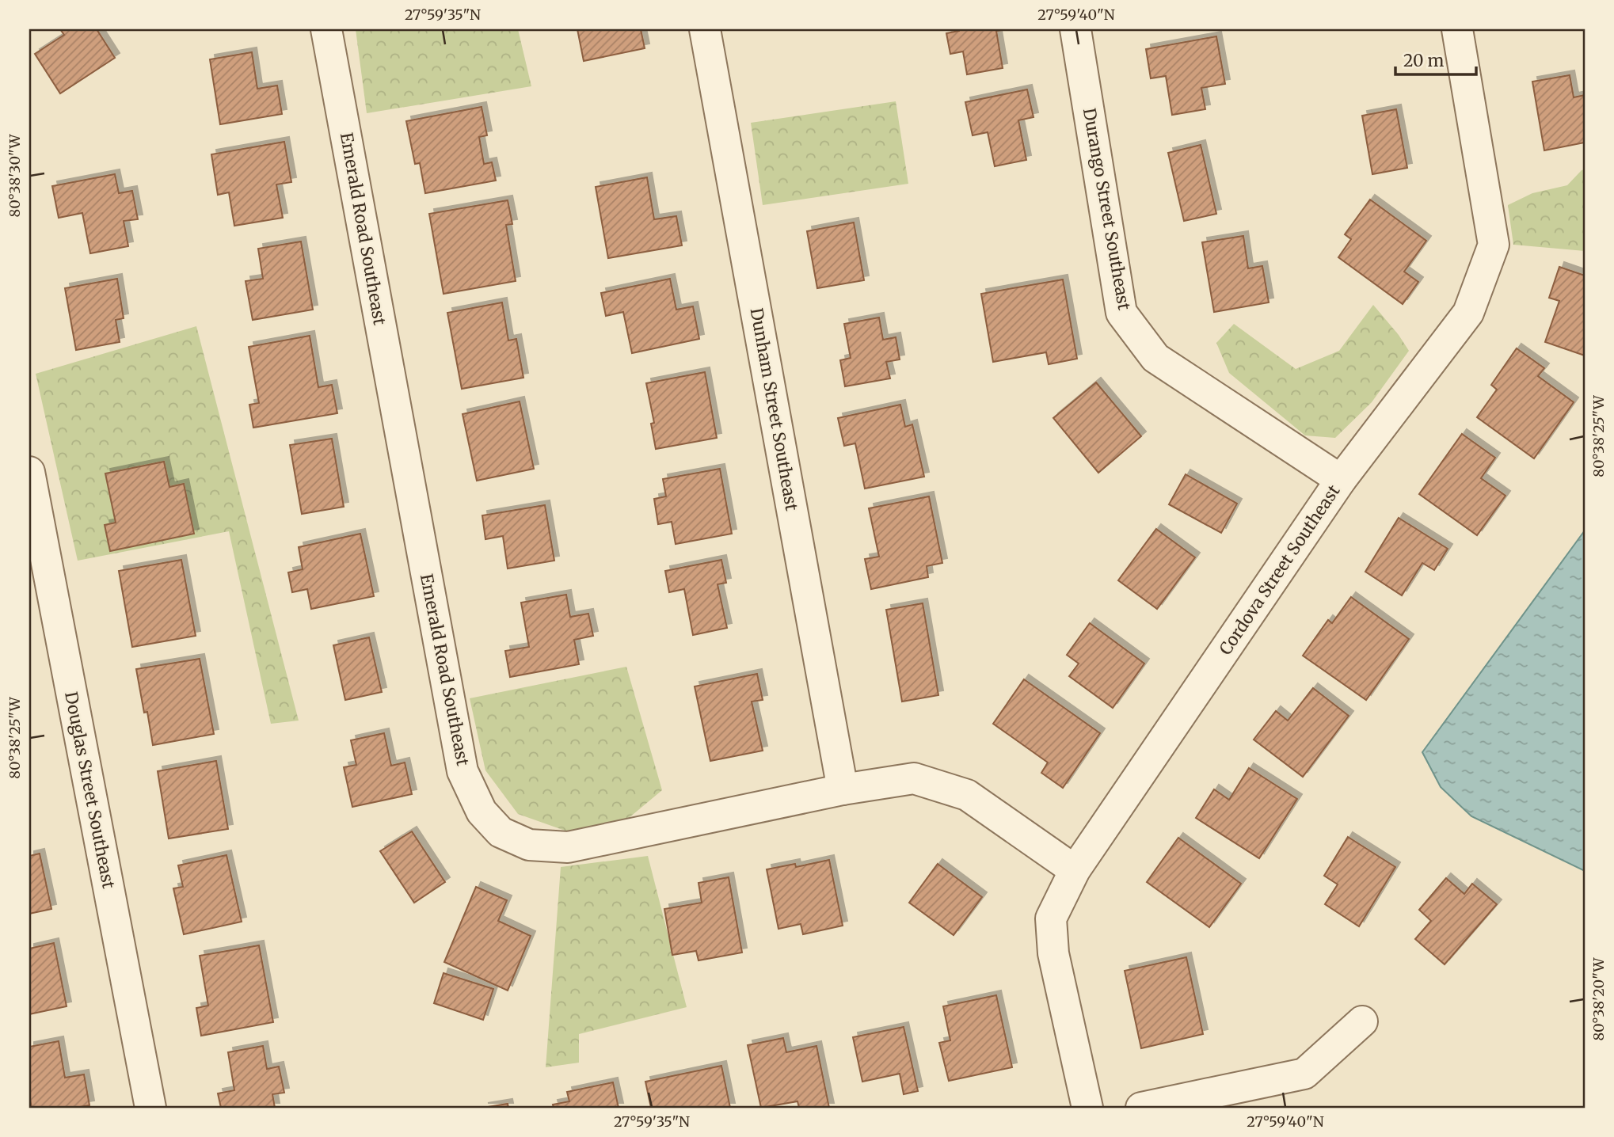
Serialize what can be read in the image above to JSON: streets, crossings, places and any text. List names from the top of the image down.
{
  "streets": {
    "street": [
      "Durango Street Southeast",
      "Emerald Road Southeast",
      "Dunham Street Southeast",
      "Cordova Street Southeast",
      "Douglas Street Southeast"
    ]
  },
  "crossings": [
    ["Durango Street Southeast", "Cordova Street Southeast"],
    ["Emerald Road Southeast", "Dunham Street Southeast"],
    ["Emerald Road Southeast", "Cordova Street Southeast"]
  ],
  "scale_bar": "20 m",
  "coordinates": [
    "27°59'35\"N",
    "27°59'40\"N",
    "80°38'30\"W",
    "80°38'25\"W",
    "80°38'20\"W"
  ]
}
